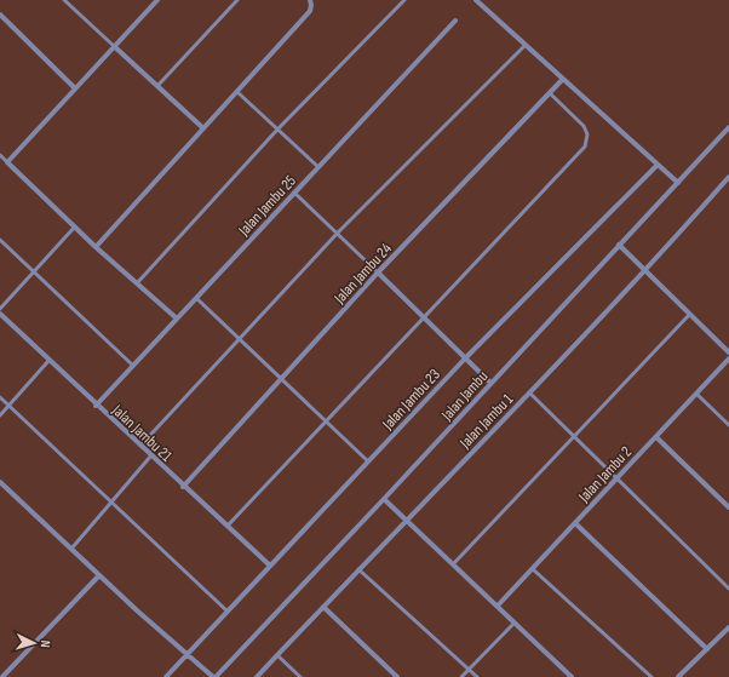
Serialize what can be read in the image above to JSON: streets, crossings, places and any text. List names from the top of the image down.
{
  "streets": {
    "street": [
      "Jalan Jambu 25",
      "Jalan Jambu 24",
      "Jalan Jambu",
      "Jalan Jambu 23",
      "Jalan Jambu 1",
      "Jalan Jambu 21",
      "Jalan Jambu 2"
    ]
  },
  "crossings": [
    ["Jalan Jambu 25", "Jalan Jambu 21"],
    ["Jalan Jambu 24", "Jalan Jambu 21"],
    ["Jalan Jambu 23", "Jalan Jambu 21"]
  ],
  "north": "right"
}
